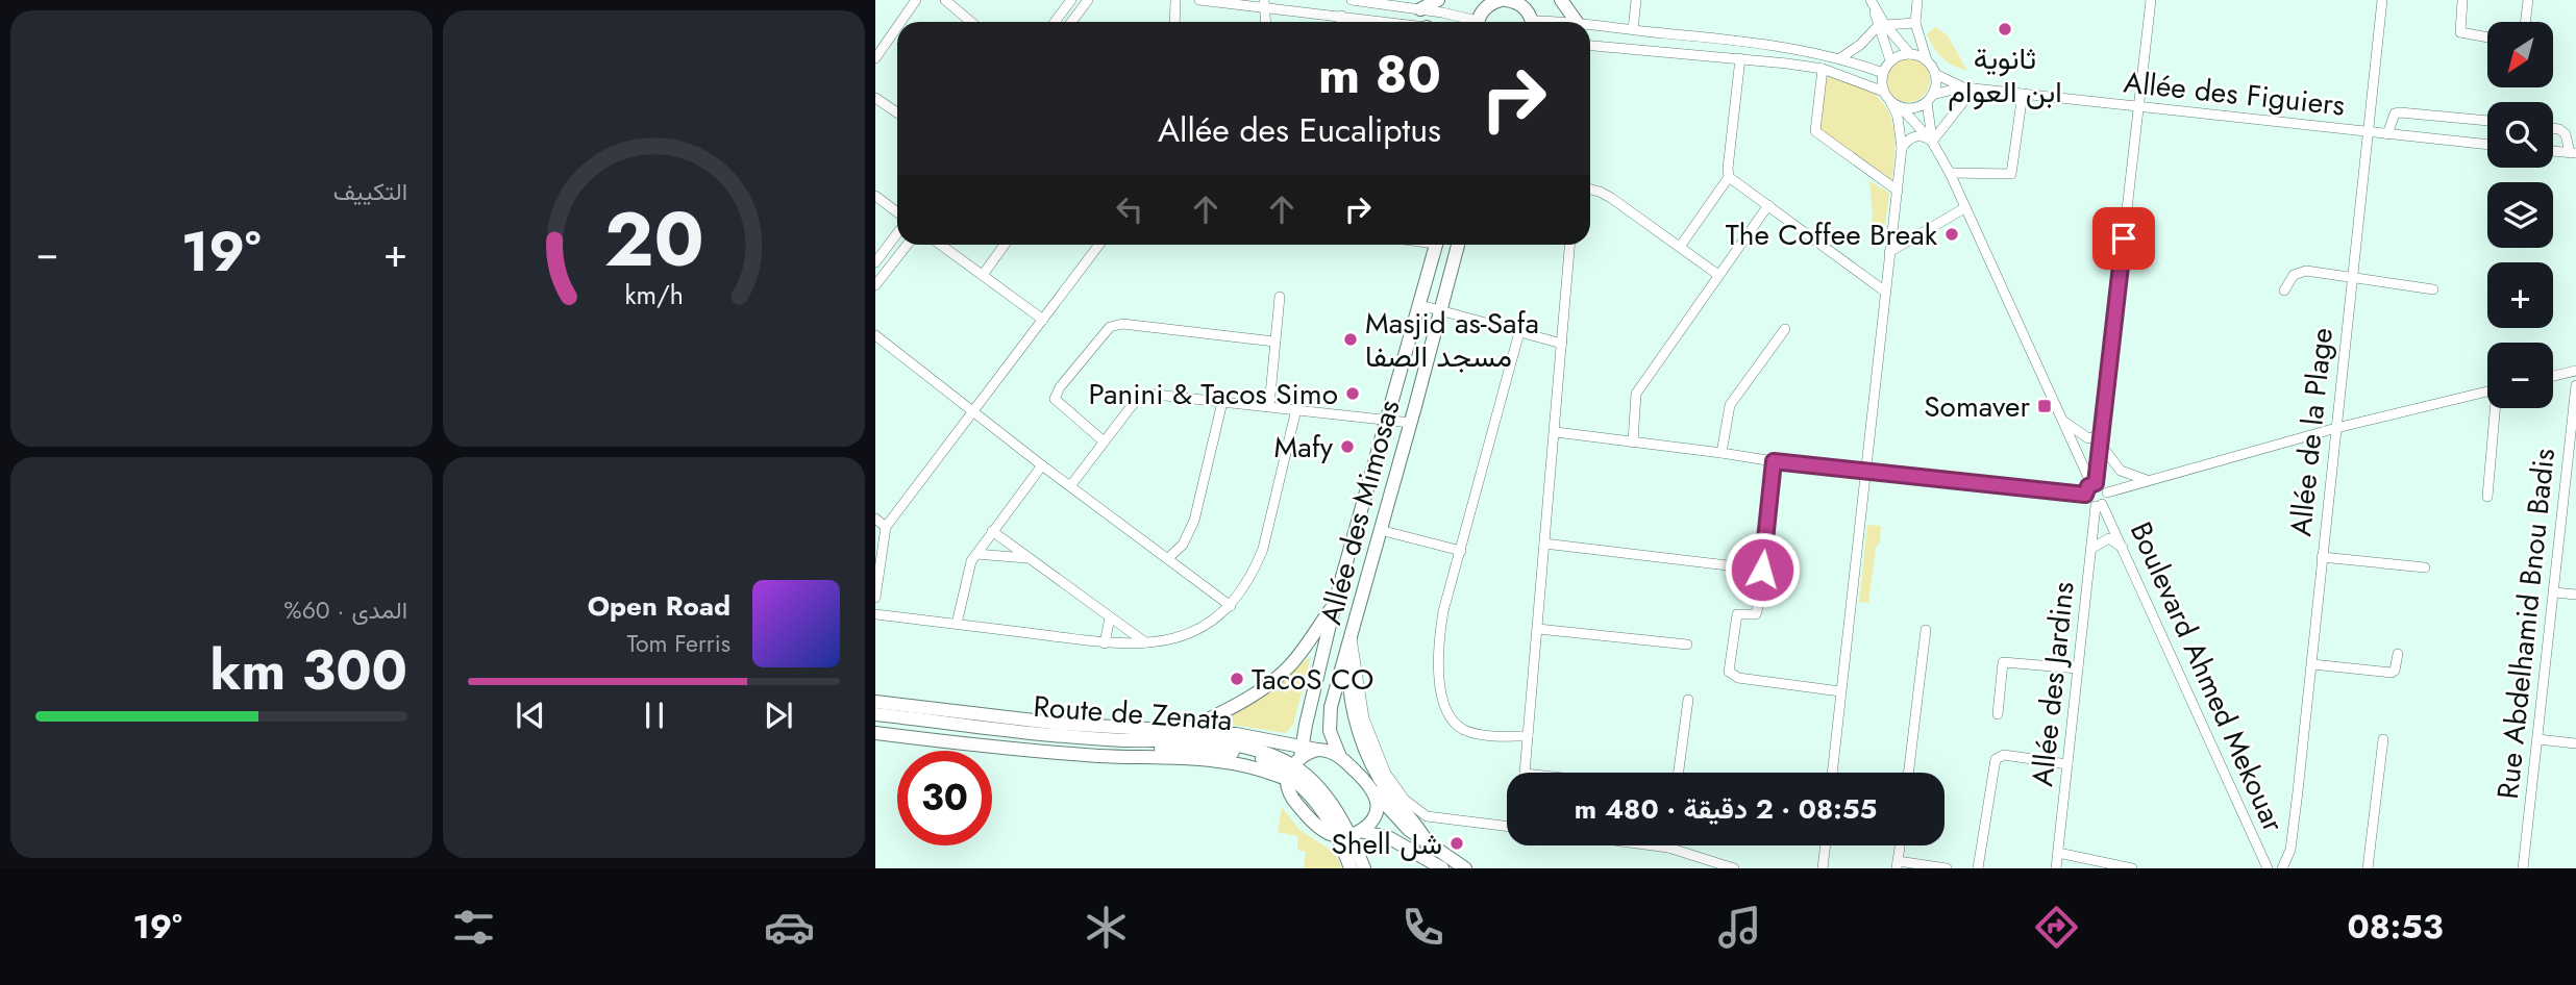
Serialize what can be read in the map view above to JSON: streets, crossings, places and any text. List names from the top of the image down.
{
  "streets": {
    "main road": ["Allée des Mimosas", "Route de Zenata"],
    "street": [
      "Allée des Figuiers",
      "Allée de la Plage",
      "Rue Abdelhamid Bnou Badis",
      "Boulevard Ahmed Mekouar",
      "Allée des Jardins"
    ]
  },
  "crossings": [
    ["Allée des Figuiers", "Allée de la Plage"],
    ["Allée des Mimosas", "Route de Zenata"],
    ["Boulevard Ahmed Mekouar", "Allée des Jardins"]
  ],
  "places": {
    "other": [
      "ثانوية ابن العوام",
      "The Coffee Break",
      "Masjid as-Safa مسجد الصفا",
      "Panini & Tacos Simo",
      "Mafy",
      "TacoS CO",
      "Shell شل"
    ],
    "transit": ["Somaver"]
  },
  "north": "bottom left",
  "page": {
    "tile": [
      "التكييف",
      ["المدى · 60%", "300 km"]
    ],
    "map_buttons": ["+", "−"],
    "turn": ["80 m", "Allée des Eucaliptus"],
    "heat": ["−", "19°", "+"],
    "song": ["Open Road", "Tom Ferris"],
    "limit": "30",
    "trip": "08:55 · 2 دقيقة · 480 m",
    "tabs": ["08:53", "19°"],
    "gauge": ["20", "km/h"]
  }
}
